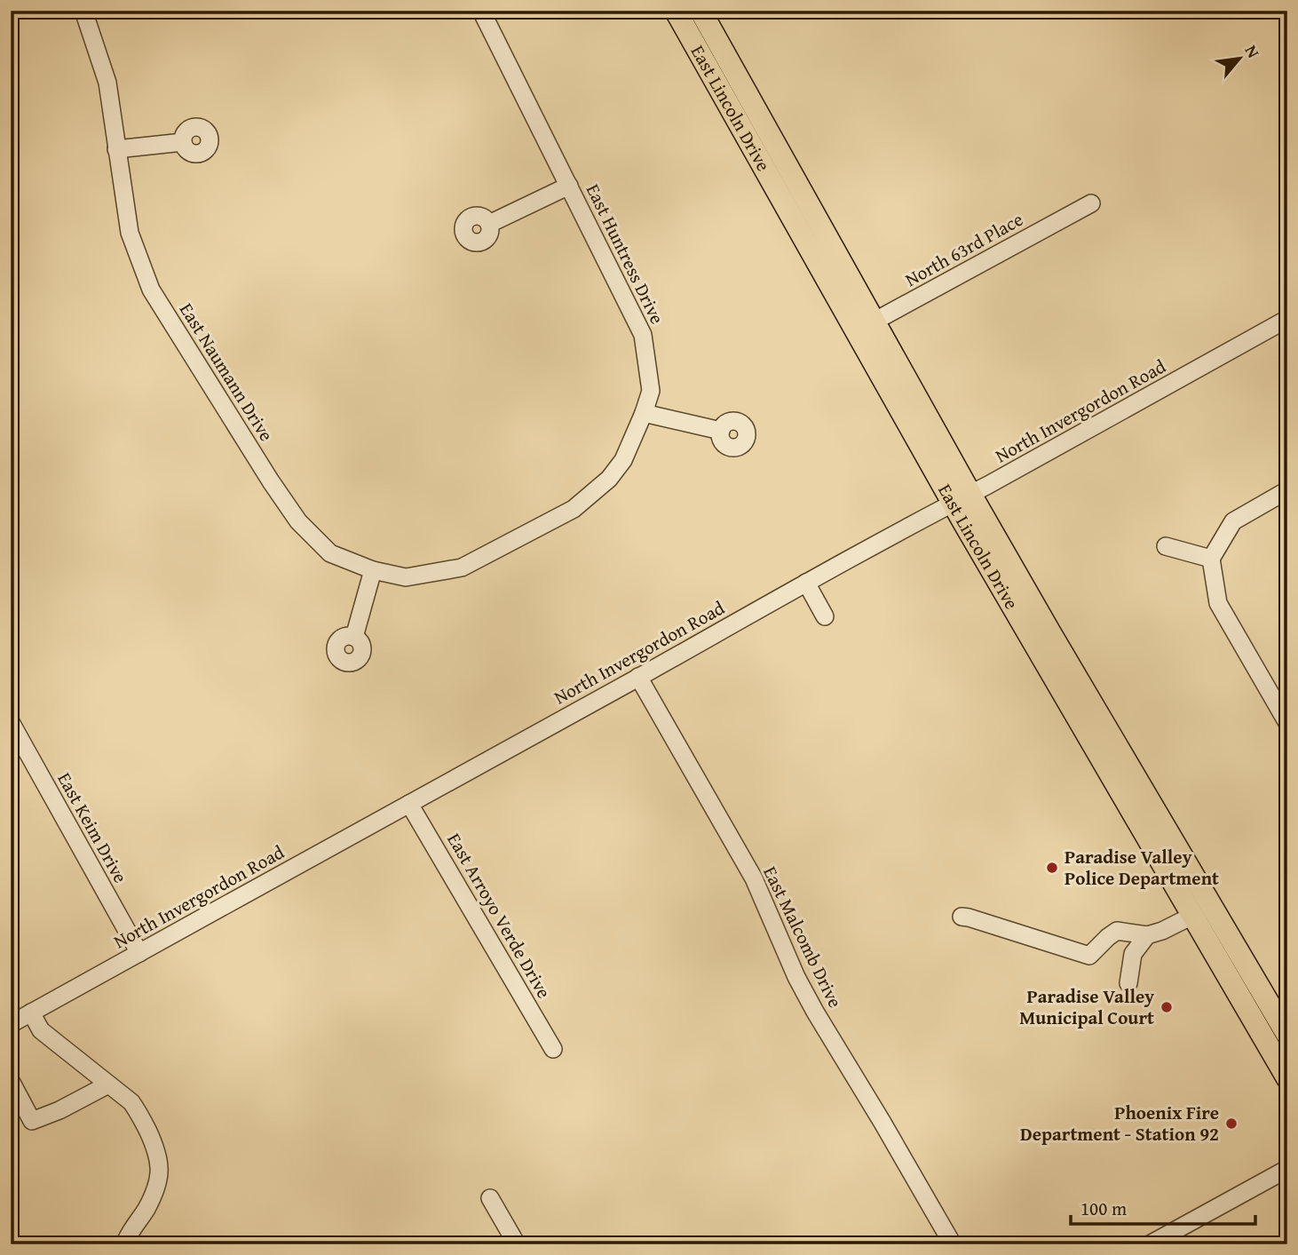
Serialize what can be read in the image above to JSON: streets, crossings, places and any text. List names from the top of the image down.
{
  "streets": {
    "main road": ["East Lincoln Drive"],
    "street": [
      "North 63rd Place",
      "East Huntress Drive",
      "East Naumann Drive",
      "North Invergordon Road",
      "East Keim Drive",
      "East Arroyo Verde Drive",
      "East Malcomb Drive"
    ]
  },
  "crossings": [
    ["East Lincoln Drive", "North 63rd Place"],
    ["East Lincoln Drive", "North Invergordon Road"],
    ["East Huntress Drive", "East Naumann Drive"],
    ["North Invergordon Road", "East Keim Drive"],
    ["North Invergordon Road", "East Arroyo Verde Drive"],
    ["North Invergordon Road", "East Malcomb Drive"]
  ],
  "places": ["Paradise Valley Police Department", "Paradise Valley Municipal Court", "Phoenix Fire Department - Station 92"],
  "scale_bar": "100 m",
  "north": "top right"
}
